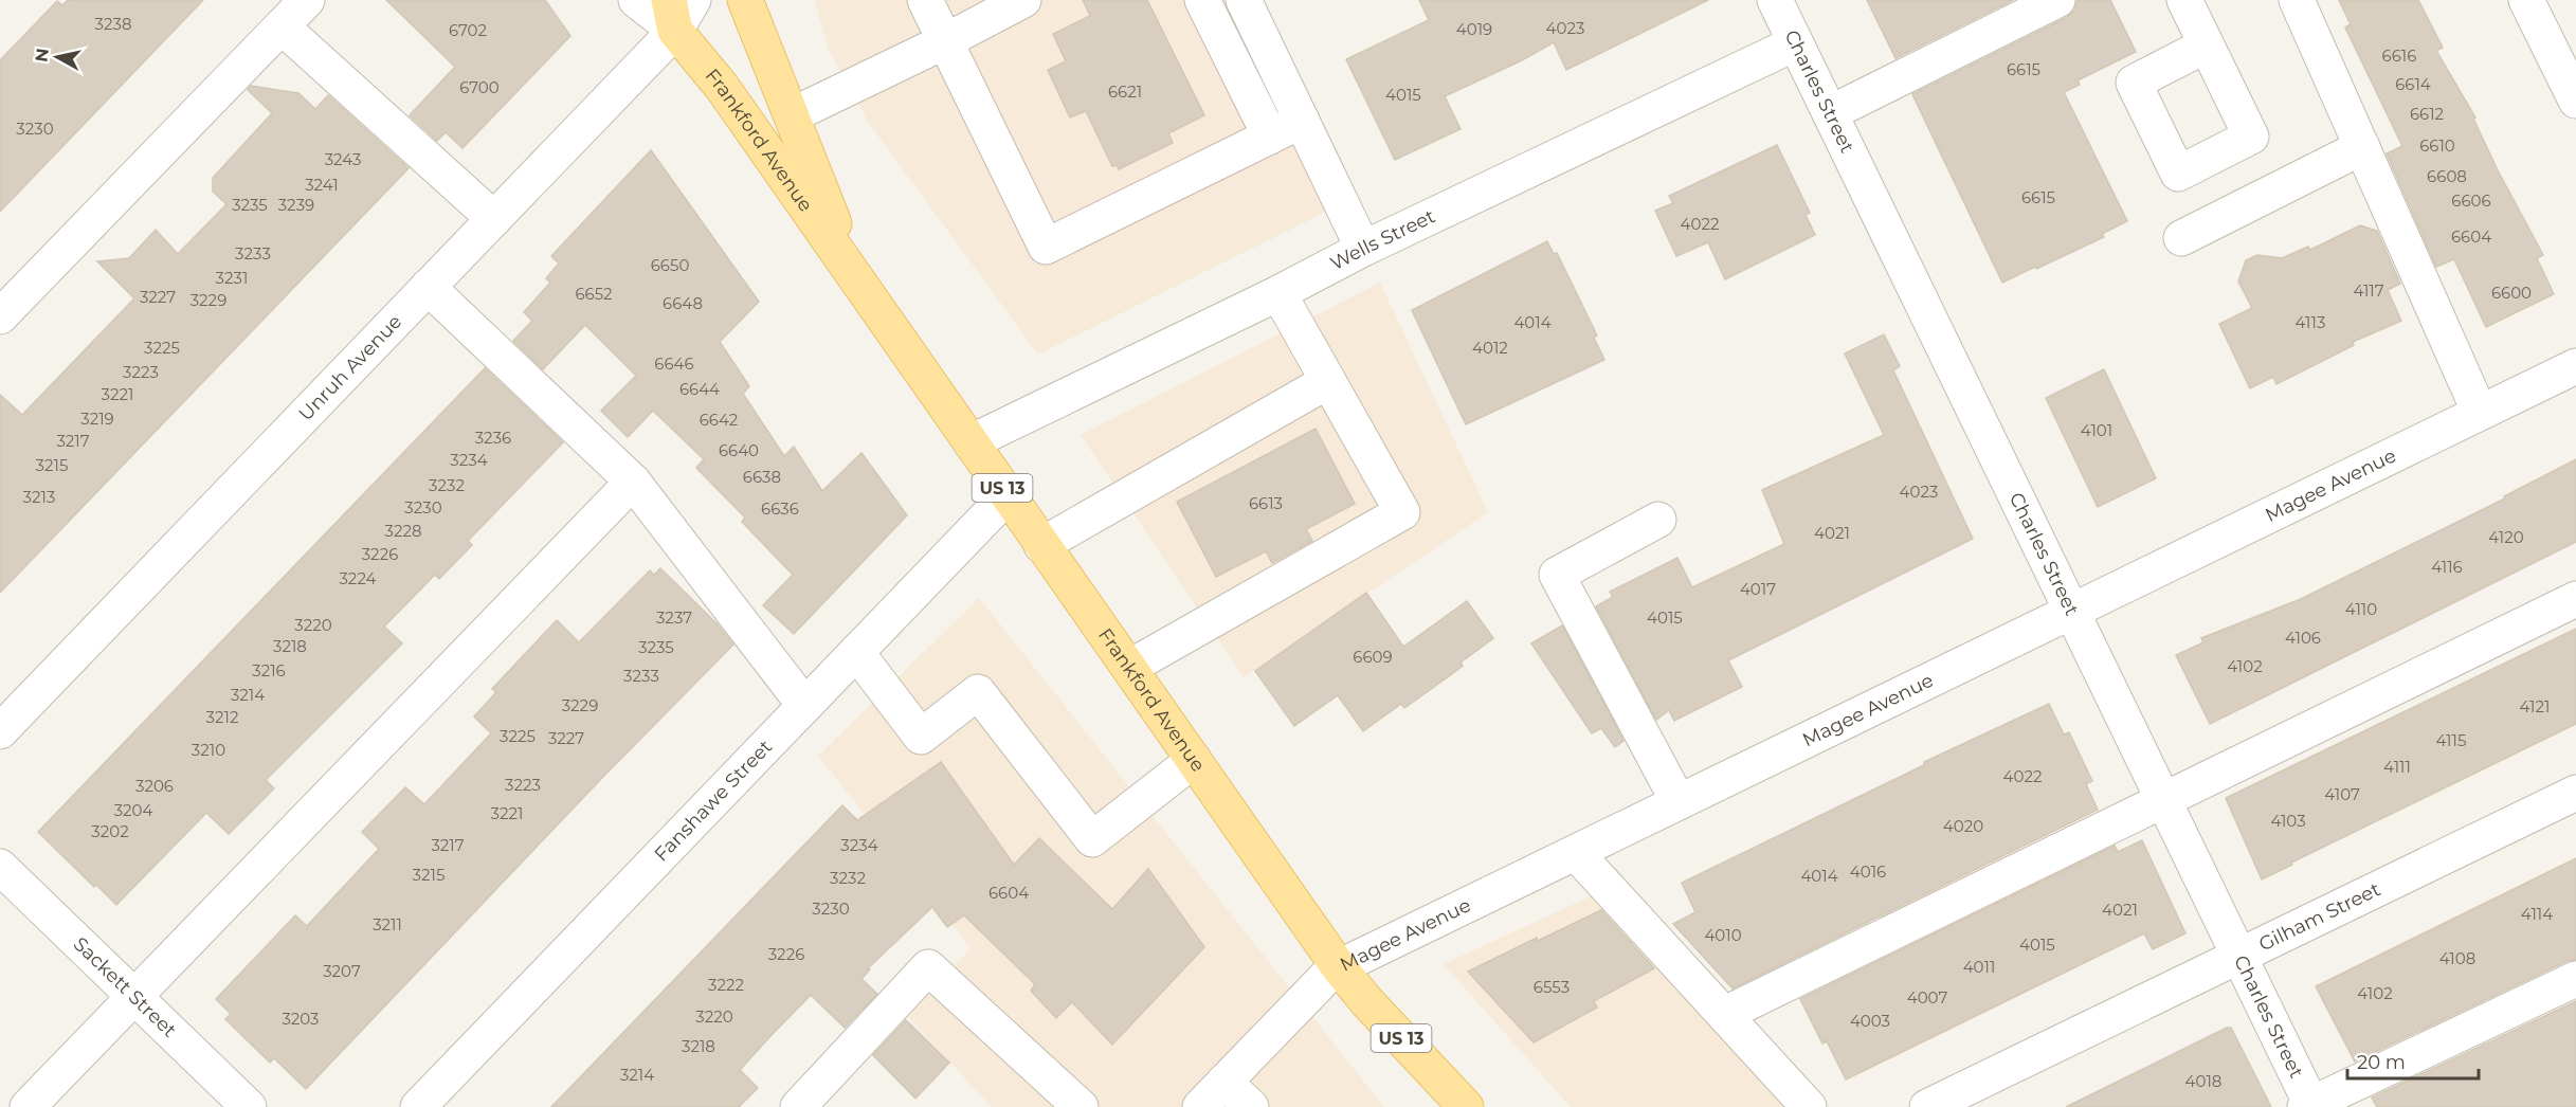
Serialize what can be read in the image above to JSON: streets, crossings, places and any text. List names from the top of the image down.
{
  "streets": {
    "main road": ["Frankford Avenue", "US 13"],
    "street": [
      "Charles Street",
      "Wells Street",
      "Unruh Avenue",
      "Magee Avenue",
      "Fanshawe Street",
      "Gilham Street",
      "Sackett Street"
    ]
  },
  "crossings": [
    ["Charles Street", "Wells Street"],
    ["Charles Street", "Magee Avenue"],
    ["Charles Street", "Gilham Street"],
    ["Frankford Avenue", "Wells Street"],
    ["Frankford Avenue", "Unruh Avenue"],
    ["Frankford Avenue", "Magee Avenue"],
    ["Frankford Avenue", "Fanshawe Street"]
  ],
  "house_numbers": [
    "3238",
    "4023",
    "4019",
    "6702",
    "6616",
    "6615",
    "6614",
    "6700",
    "6621",
    "4015",
    "6612",
    "3230",
    "6610",
    "3243",
    "6608",
    "3241",
    "6615",
    "6606",
    "3235",
    "3239",
    "4022",
    "6604",
    "3233",
    "6650",
    "3231",
    "4117",
    "6600",
    "6652",
    "3227",
    "3229",
    "6648",
    "4014",
    "4113",
    "3225",
    "4012",
    "6646",
    "3223",
    "6644",
    "3221",
    "3219",
    "6642",
    "4101",
    "3236",
    "3217",
    "6640",
    "3234",
    "3215",
    "6638",
    "3232",
    "4023",
    "3213",
    "6613",
    "3230",
    "6636",
    "3228",
    "4021",
    "4120",
    "3226",
    "4116",
    "3224",
    "4017",
    "4110",
    "3237",
    "4015",
    "3220",
    "4106",
    "3218",
    "3235",
    "6609",
    "4102",
    "3216",
    "3233",
    "3214",
    "3229",
    "4121",
    "3212",
    "3225",
    "3227",
    "4115",
    "3210",
    "4111",
    "4022",
    "3223",
    "3206",
    "4107",
    "3204",
    "3221",
    "4103",
    "4020",
    "3202",
    "3217",
    "3234",
    "4016",
    "3215",
    "4014",
    "3232",
    "6604",
    "3230",
    "4021",
    "4114",
    "3211",
    "4010",
    "4015",
    "3226",
    "4108",
    "4011",
    "3207",
    "3222",
    "6553",
    "4102",
    "4007",
    "3220",
    "3203",
    "4003",
    "3218",
    "3214",
    "4018"
  ],
  "scale_bar": "20 m",
  "north": "left"
}
